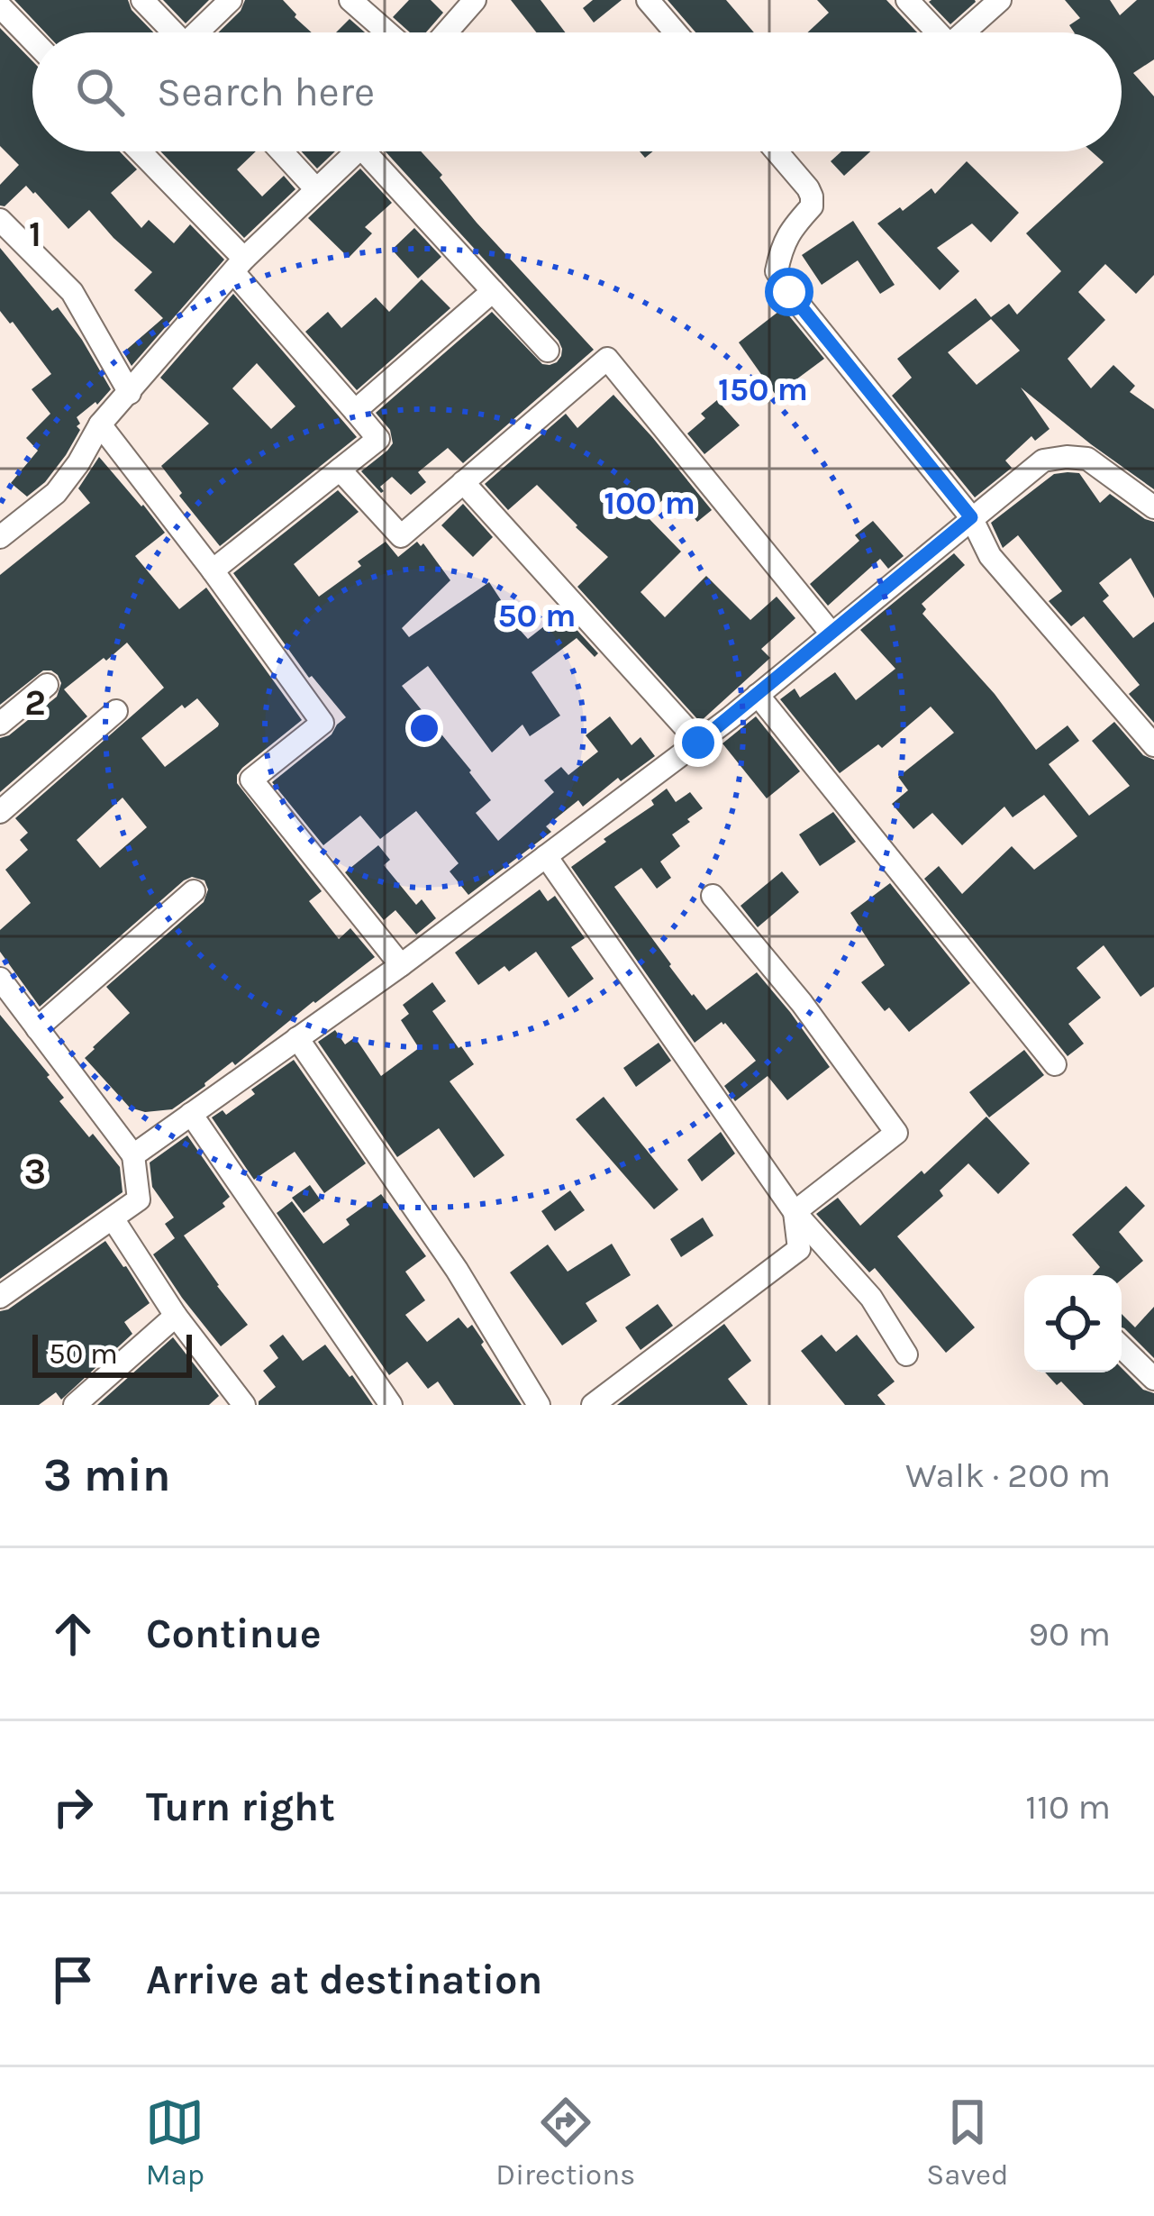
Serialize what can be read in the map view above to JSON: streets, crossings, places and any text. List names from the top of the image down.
{
  "scale_bar": "50 m",
  "page": {
    "search": "Search here",
    "scale": "50 m",
    "heading": ["3 min", "Walk · 200 m"],
    "list": [
      ["Continue", "90 m"],
      ["Turn right", "110 m"],
      "Arrive at destination"
    ],
    "nav": ["Map", "Directions", "Saved"]
  },
  "grid": {
    "rows": ["1", "2", "3"]
  },
  "rings": ["150 m", "100 m", "50 m"]
}
